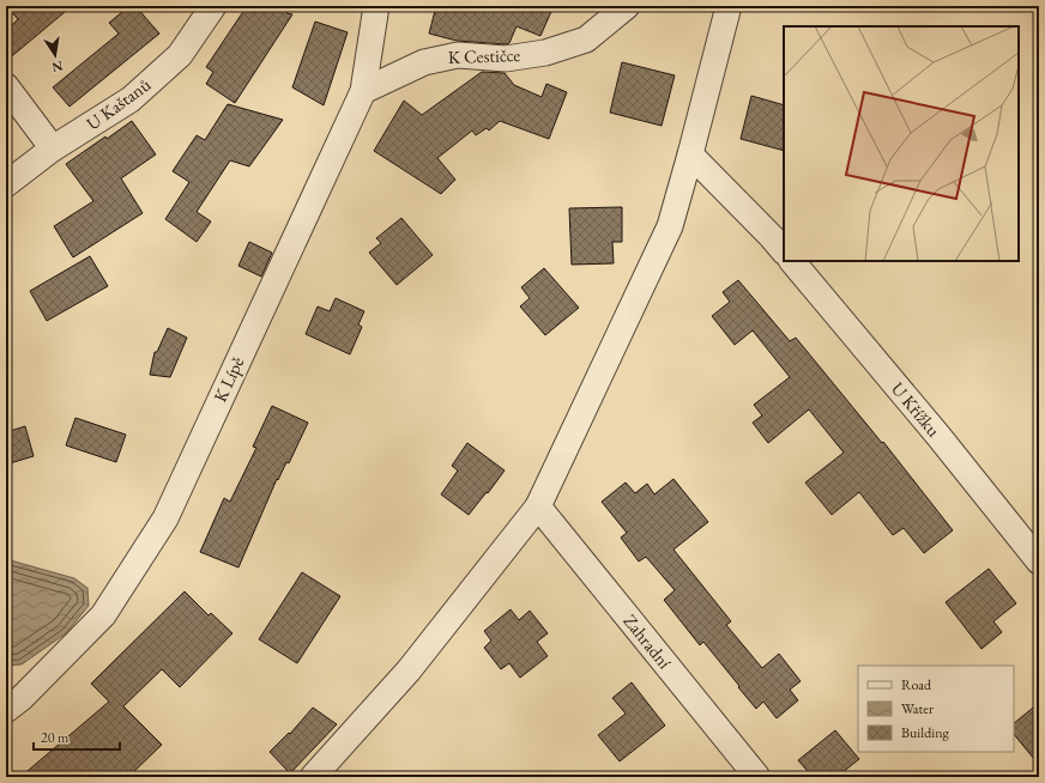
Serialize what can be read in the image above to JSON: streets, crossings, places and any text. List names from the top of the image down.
{
  "streets": {
    "street": [
      "K Cestičce",
      "U Kaštanů",
      "K Lípě",
      "U Křížku",
      "Zahradní"
    ]
  },
  "crossings": [
    ["K Cestičce", "K Lípě"]
  ],
  "legend": ["Road", "Water", "Building"],
  "scale_bar": "20 m",
  "north": "bottom"
}
